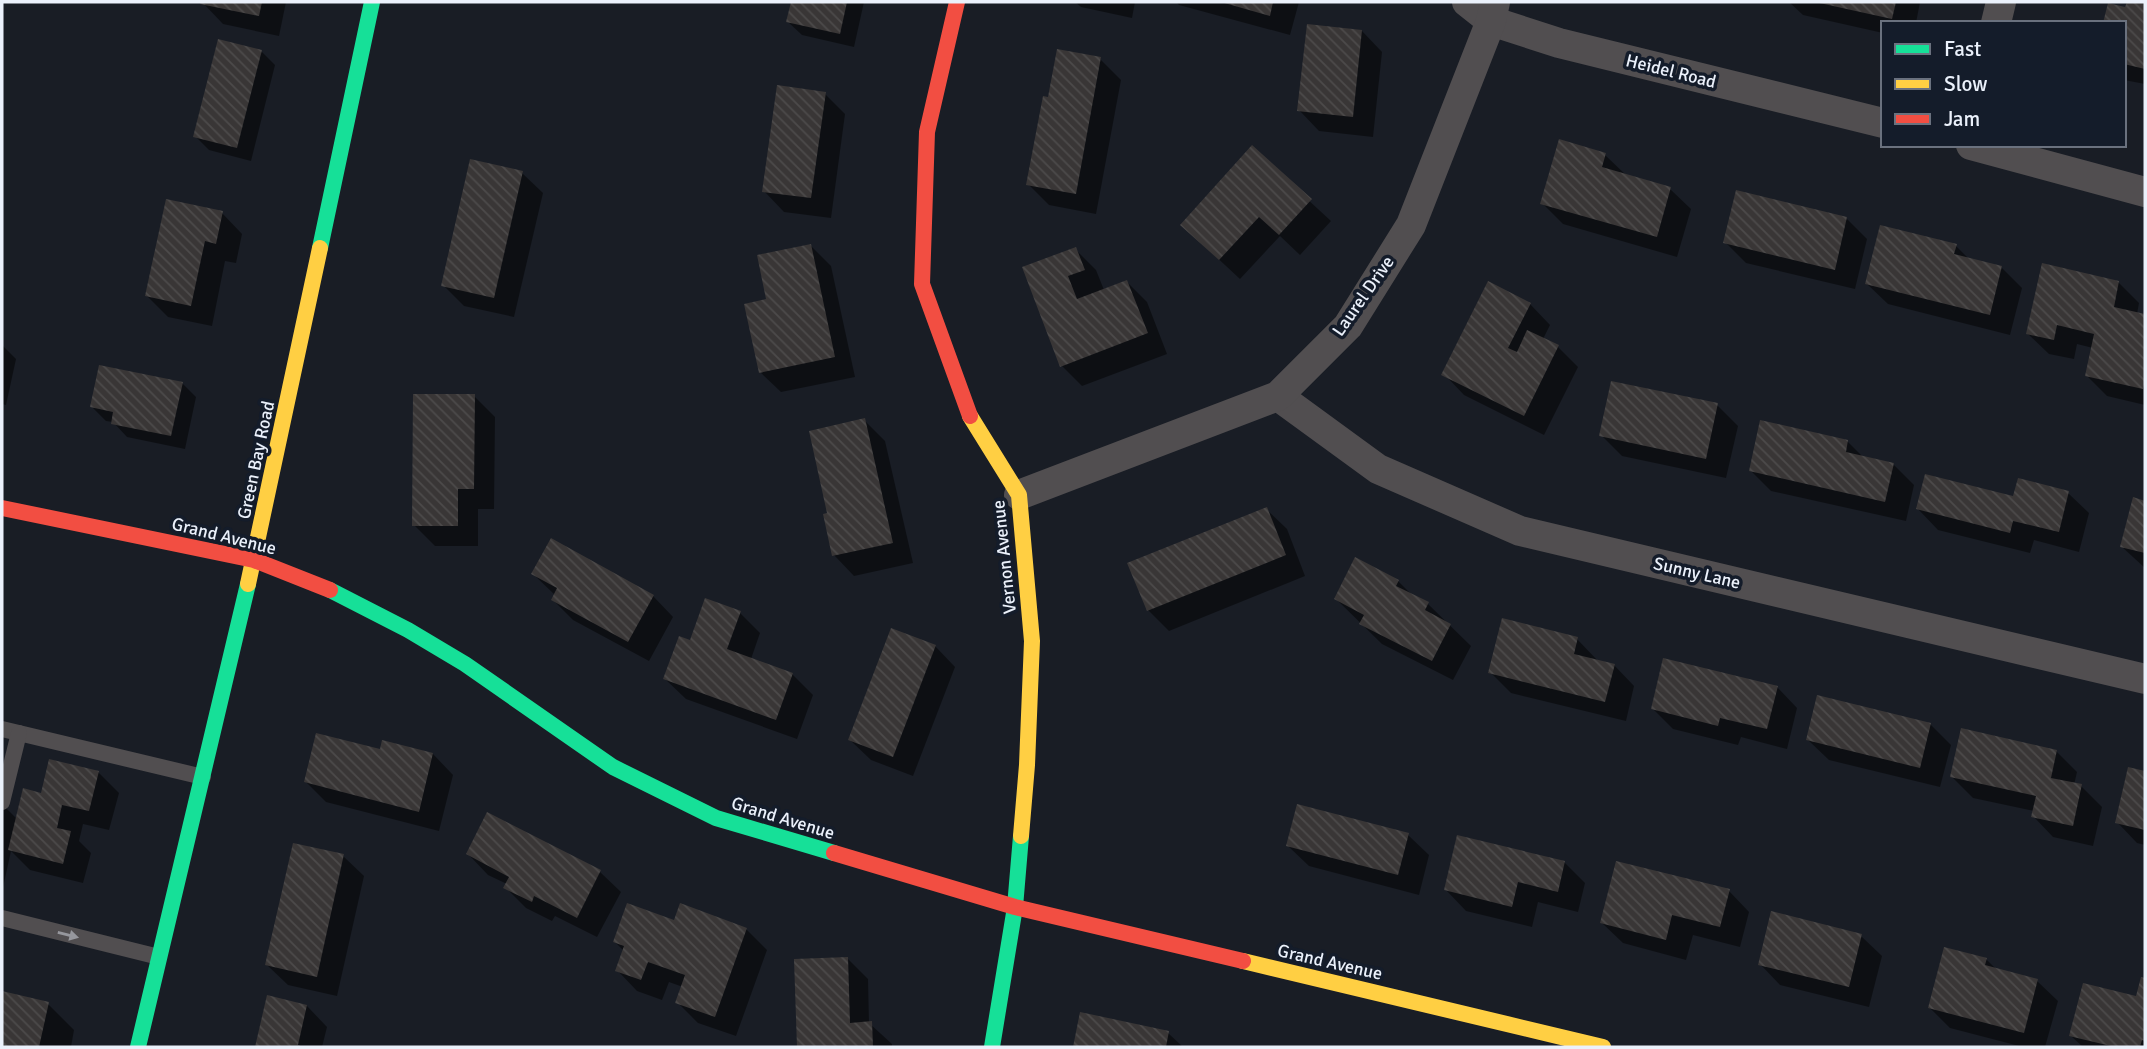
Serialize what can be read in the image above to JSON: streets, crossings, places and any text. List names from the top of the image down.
{
  "streets": {
    "street": [
      "Heidel Road",
      "Laurel Drive",
      "Green Bay Road",
      "Grand Avenue",
      "Vernon Avenue",
      "Sunny Lane"
    ]
  },
  "crossings": [
    ["Heidel Road", "Laurel Drive"],
    ["Laurel Drive", "Vernon Avenue"],
    ["Laurel Drive", "Sunny Lane"],
    ["Green Bay Road", "Grand Avenue"],
    ["Grand Avenue", "Vernon Avenue"]
  ],
  "legend": ["Fast", "Slow", "Jam"]
}
